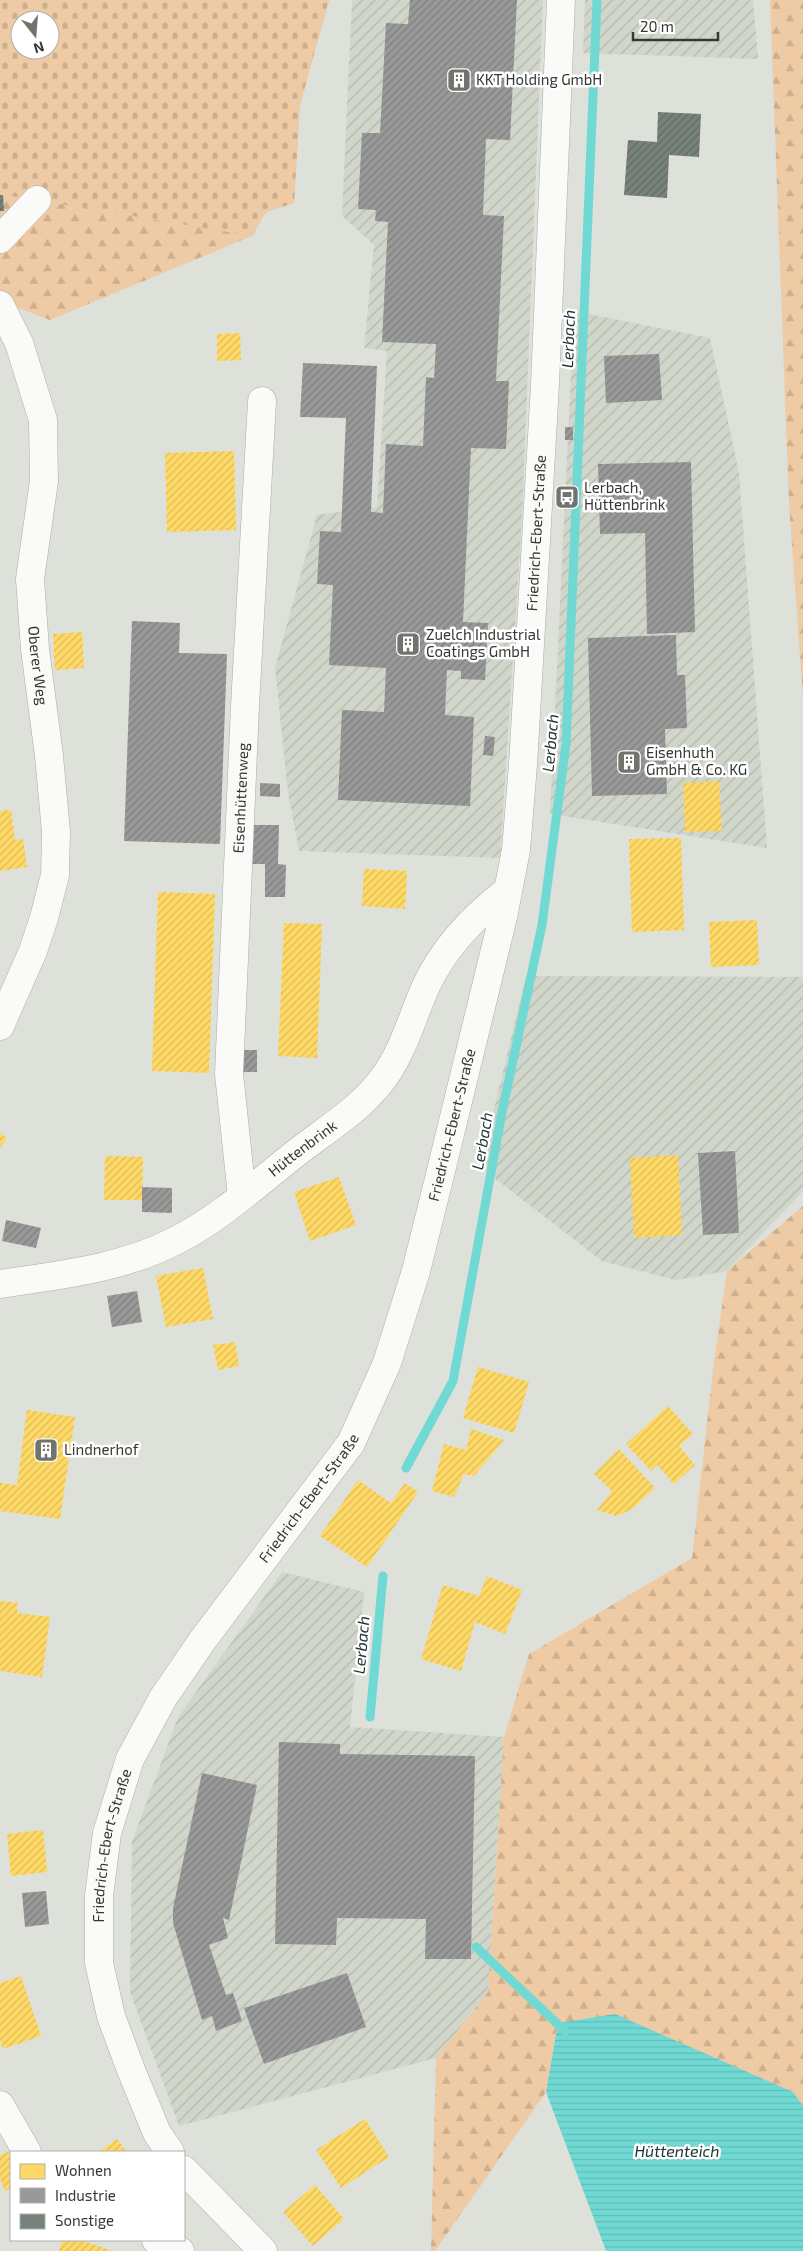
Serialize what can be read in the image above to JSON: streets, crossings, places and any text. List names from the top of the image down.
{
  "streets": {
    "street": [
      "Friedrich-Ebert-Straße",
      "Oberer Weg",
      "Eisenhüttenweg",
      "Hüttenbrink"
    ]
  },
  "crossings": [
    ["Friedrich-Ebert-Straße", "Hüttenbrink"],
    ["Eisenhüttenweg", "Hüttenbrink"]
  ],
  "water": ["Lerbach", "Hüttenteich"],
  "places": {
    "building": [
      "KKT Holding GmbH",
      "Zuelch Industrial Coatings GmbH",
      "Eisenhuth GmbH & Co. KG",
      "Lindnerhof"
    ],
    "bus stop": ["Lerbach, Hüttenbrink"]
  },
  "legend": ["Wohnen", "Industrie", "Sonstige"],
  "scale_bar": "20 m",
  "north": "bottom"
}
